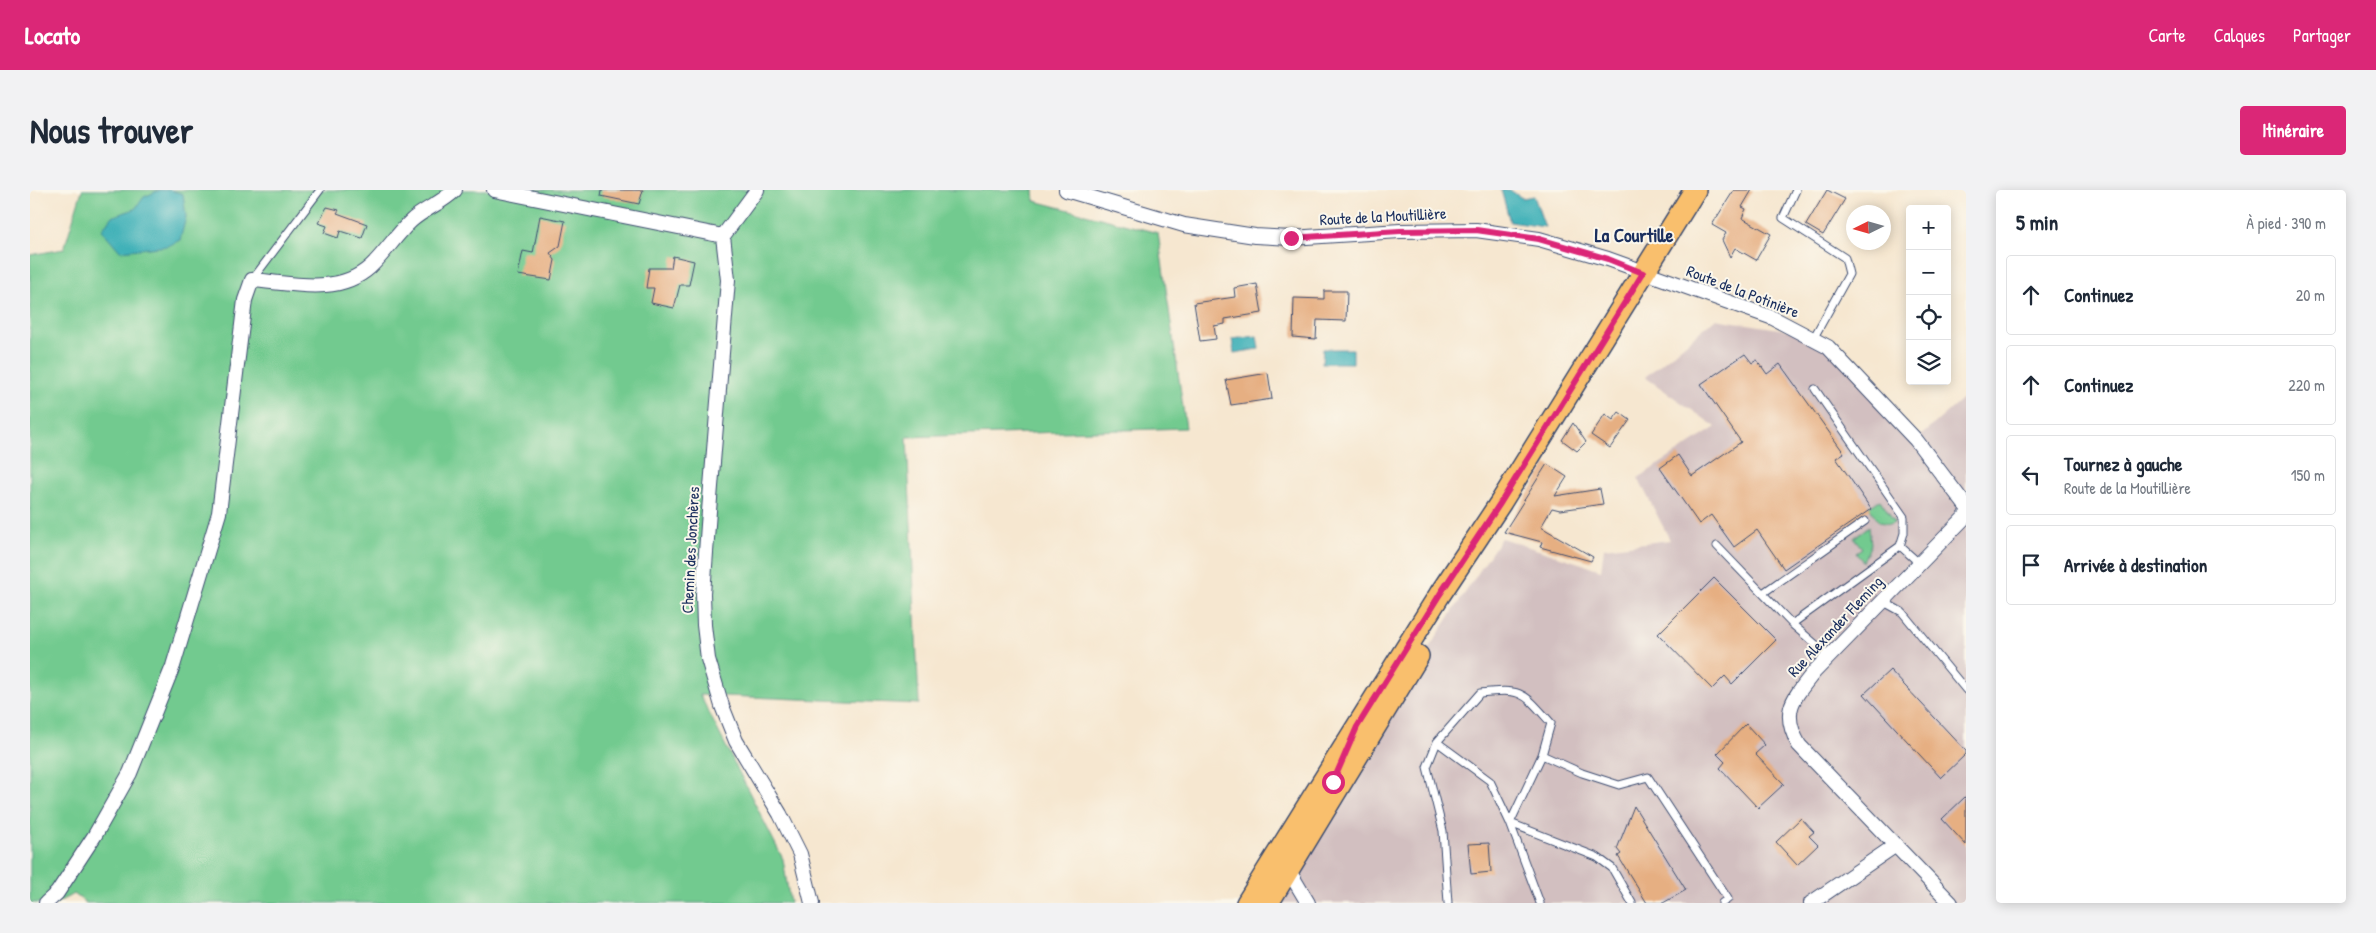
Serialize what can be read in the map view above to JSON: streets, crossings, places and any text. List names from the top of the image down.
{
  "streets": {
    "street": [
      "Route de la Moutillière",
      "Route de la Potinière",
      "Chemin des Jonchères",
      "Rue Alexander Fleming"
    ]
  },
  "crossings": [
    ["Route de la Moutillière", "Route de la Potinière"]
  ],
  "districts": ["La Courtille"],
  "north": "left",
  "page": {
    "header": "Locato",
    "nav": ["Carte", "Calques", "Partager"],
    "buttons": "Itinéraire",
    "title": "Nous trouver",
    "heading": ["5 min", "À pied · 390 m"],
    "map_buttons": ["+", "−"],
    "list": [
      ["Continuez", "20 m"],
      ["Continuez", "220 m"],
      ["Tournez à gauche", "Route de la Moutillière", "150 m"],
      "Arrivée à destination"
    ]
  }
}
